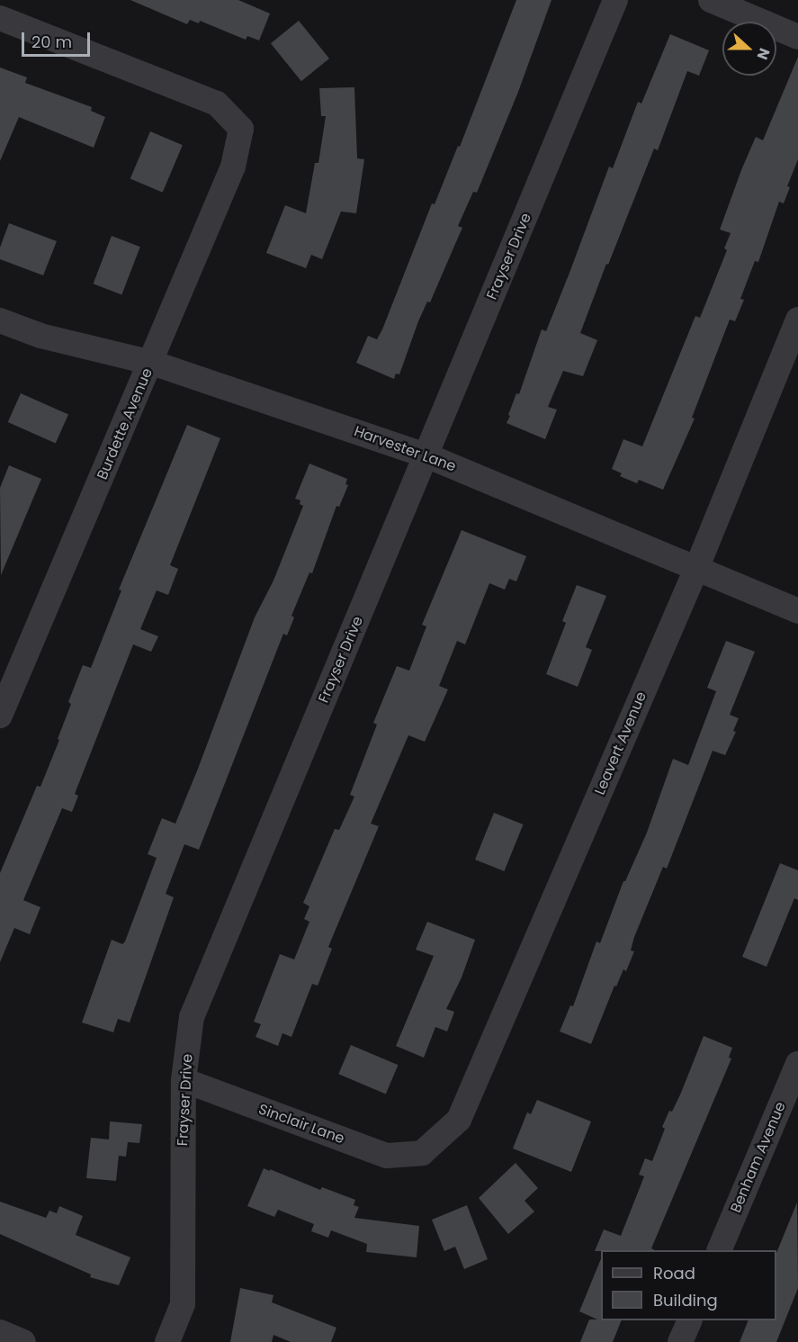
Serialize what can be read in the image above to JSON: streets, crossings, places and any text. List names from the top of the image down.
{
  "streets": {
    "street": [
      "Frayser Drive",
      "Burdette Avenue",
      "Harvester Lane",
      "Leavert Avenue",
      "Sinclair Lane",
      "Benham Avenue"
    ]
  },
  "crossings": [
    ["Frayser Drive", "Harvester Lane"],
    ["Frayser Drive", "Sinclair Lane"],
    ["Burdette Avenue", "Harvester Lane"],
    ["Harvester Lane", "Leavert Avenue"],
    ["Leavert Avenue", "Sinclair Lane"]
  ],
  "legend": ["Road", "Building"],
  "scale_bar": "20 m",
  "north": "right"
}
